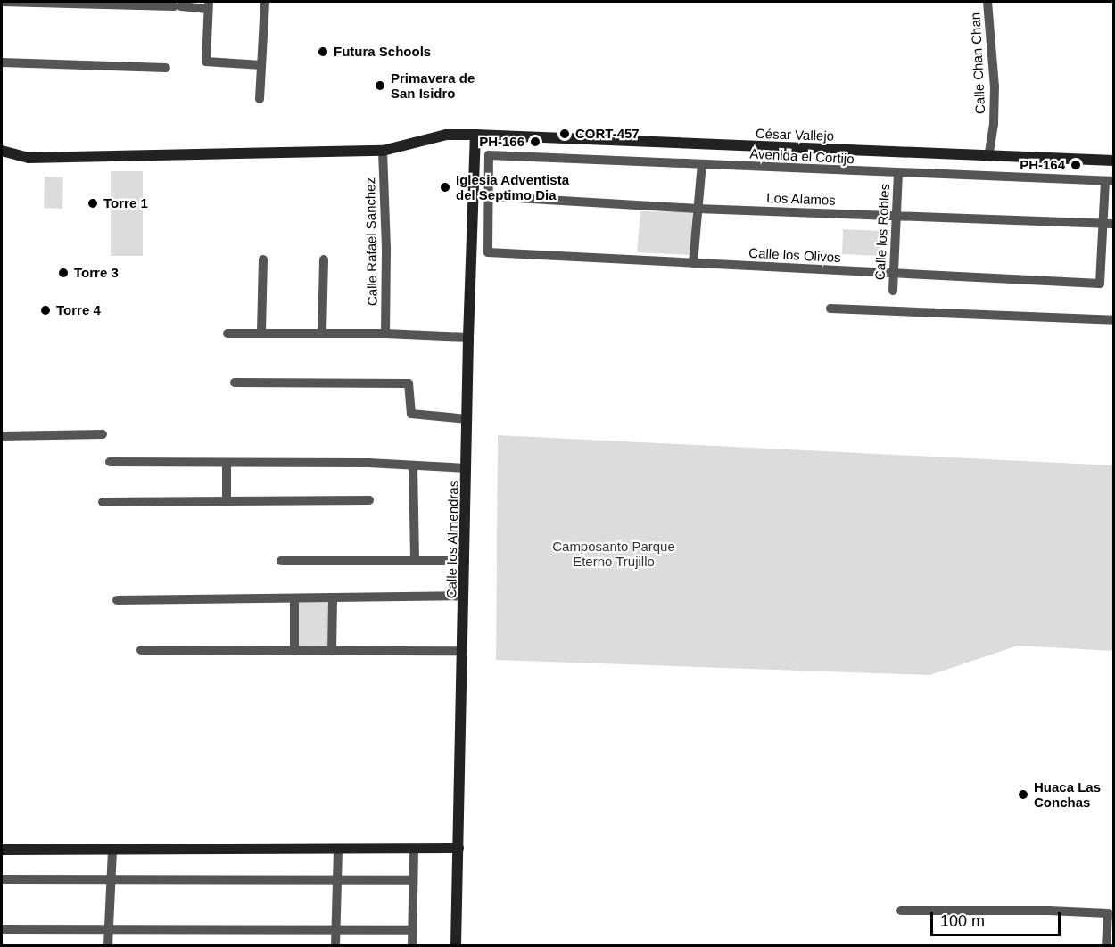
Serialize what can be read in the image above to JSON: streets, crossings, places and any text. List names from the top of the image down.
{
  "streets": {
    "street": [
      "Calle Chan Chan",
      "César Vallejo",
      "Avenida el Cortijo",
      "Los Alamos",
      "Calle los Robles",
      "Calle Rafael Sanchez",
      "Calle los Olivos",
      "Calle los Almendras"
    ]
  },
  "crossings": [
    ["Calle Chan Chan", "César Vallejo"],
    ["César Vallejo", "Calle Rafael Sanchez"],
    ["César Vallejo", "Calle los Almendras"],
    ["Avenida el Cortijo", "Los Alamos"],
    ["Avenida el Cortijo", "Calle los Robles"],
    ["Avenida el Cortijo", "Calle los Olivos"],
    ["Los Alamos", "Calle los Robles"],
    ["Los Alamos", "Calle los Olivos"],
    ["Calle los Robles", "Calle los Olivos"]
  ],
  "parks": ["Camposanto Parque Eterno Trujillo"],
  "places": [
    "Futura Schools",
    "Primavera de San Isidro",
    "CORT-457",
    "PH-166",
    "PH-164",
    "Iglesia Adventista del Septimo Dia",
    "Torre 1",
    "Torre 3",
    "Torre 4",
    "Huaca Las Conchas"
  ],
  "scale_bar": "100 m"
}
